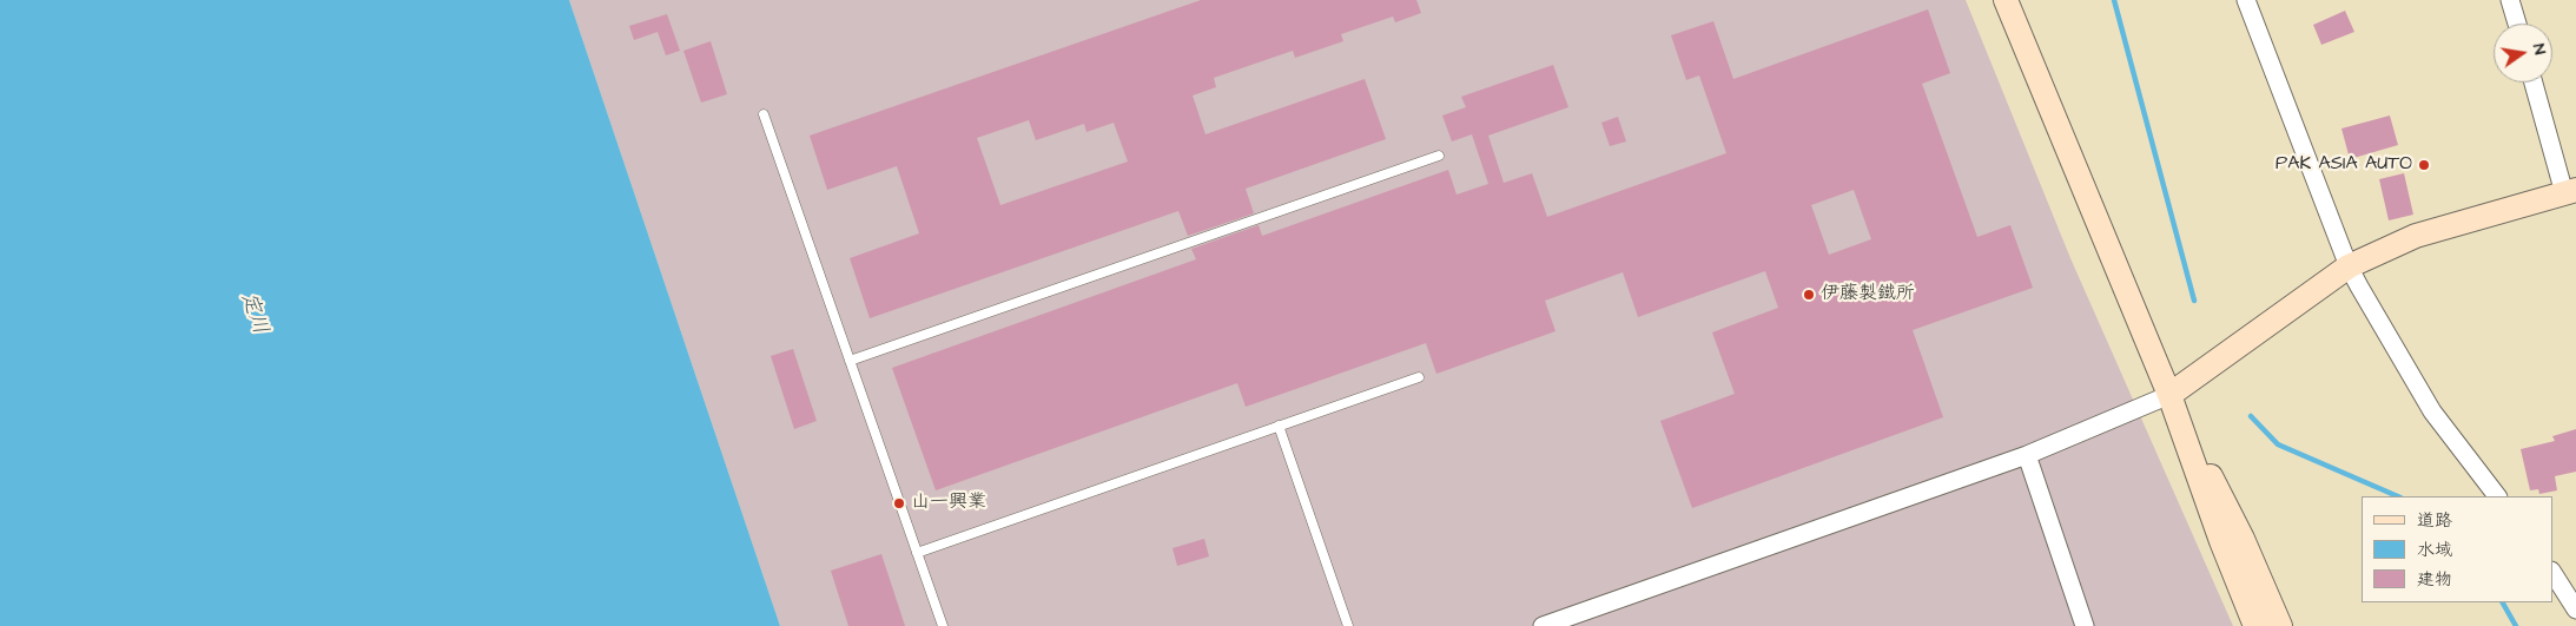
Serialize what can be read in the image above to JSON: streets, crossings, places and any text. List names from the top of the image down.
{
  "water": ["定川"],
  "places": ["PAK ASIA AUTO", "伊藤製鐵所", "山一興業"],
  "legend": ["道路", "水域", "建物"],
  "north": "right"
}
